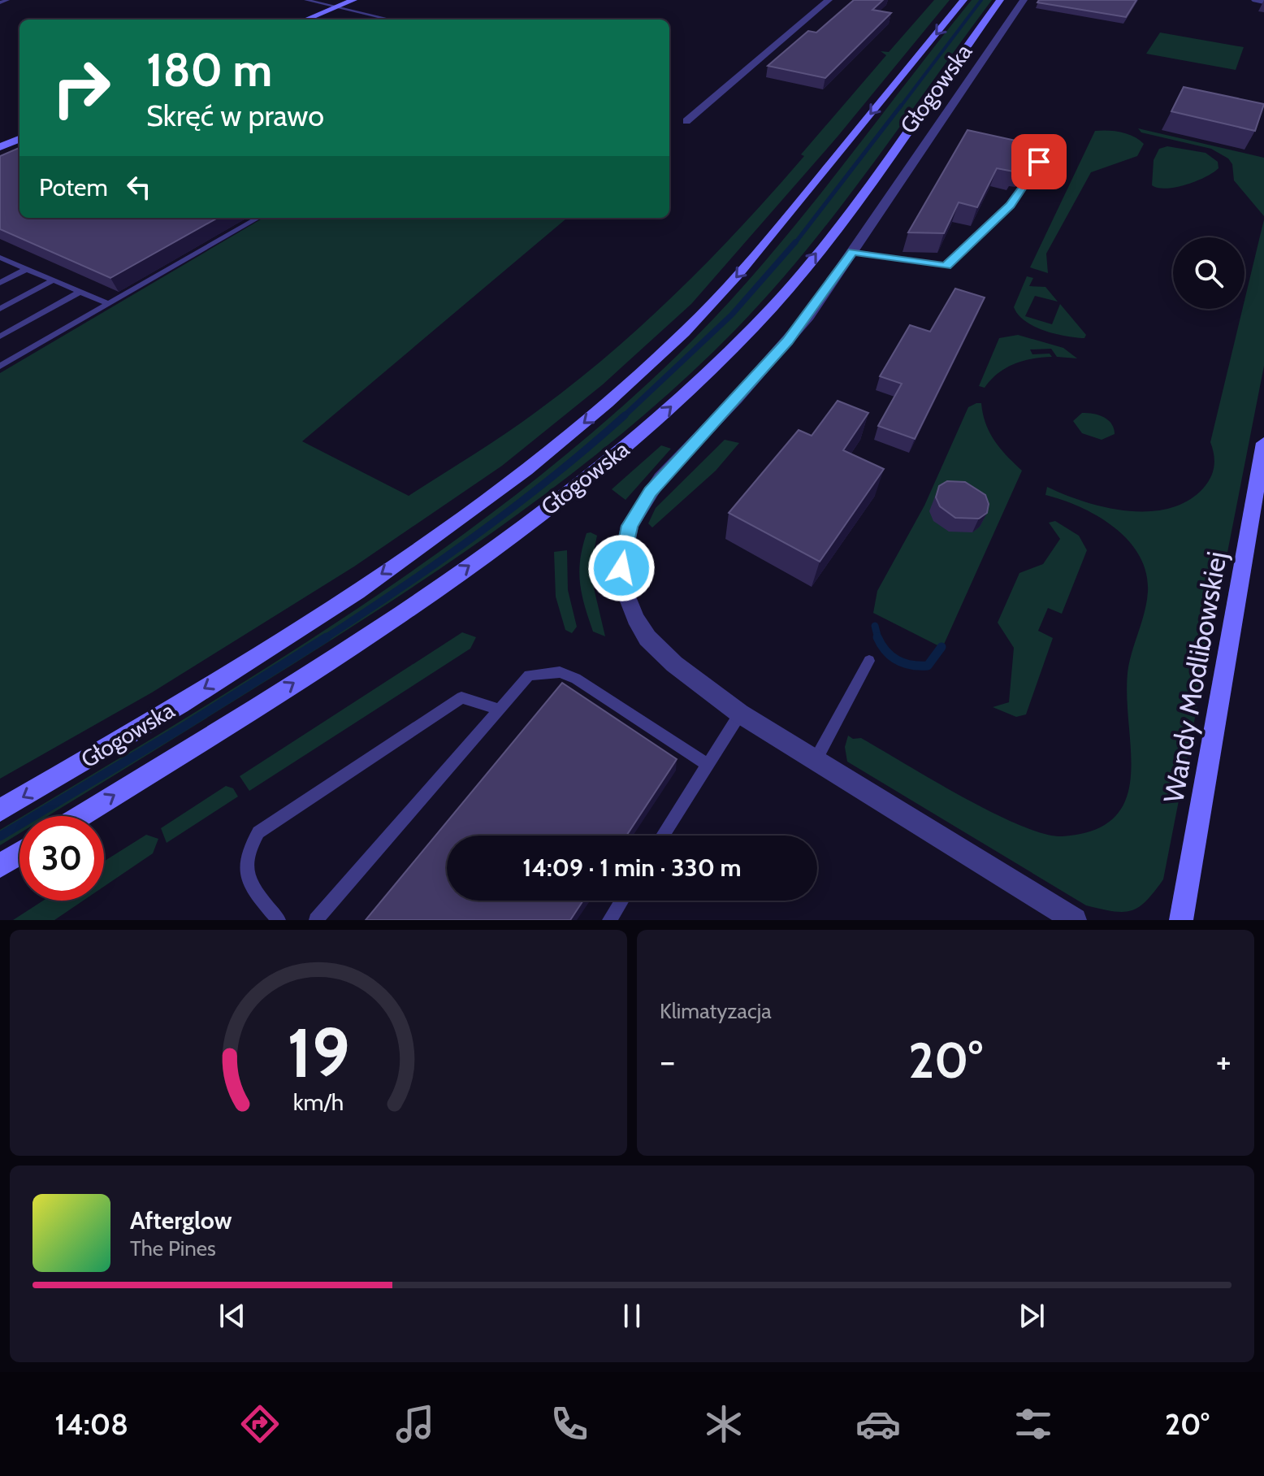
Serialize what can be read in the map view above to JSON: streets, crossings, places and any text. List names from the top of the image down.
{
  "streets": {
    "main road": ["Głogowska", "Wandy Modlibowskiej"]
  },
  "page": {
    "turn": ["180 m", "Skręć w prawo"],
    "then": "Potem",
    "limit": "30",
    "trip": "14:09 · 1 min · 330 m",
    "tile": "Klimatyzacja",
    "heat": ["−", "20°", "+"],
    "song": ["Afterglow", "The Pines"],
    "tabs": ["14:08", "20°"],
    "gauge": ["19", "km/h"]
  }
}
